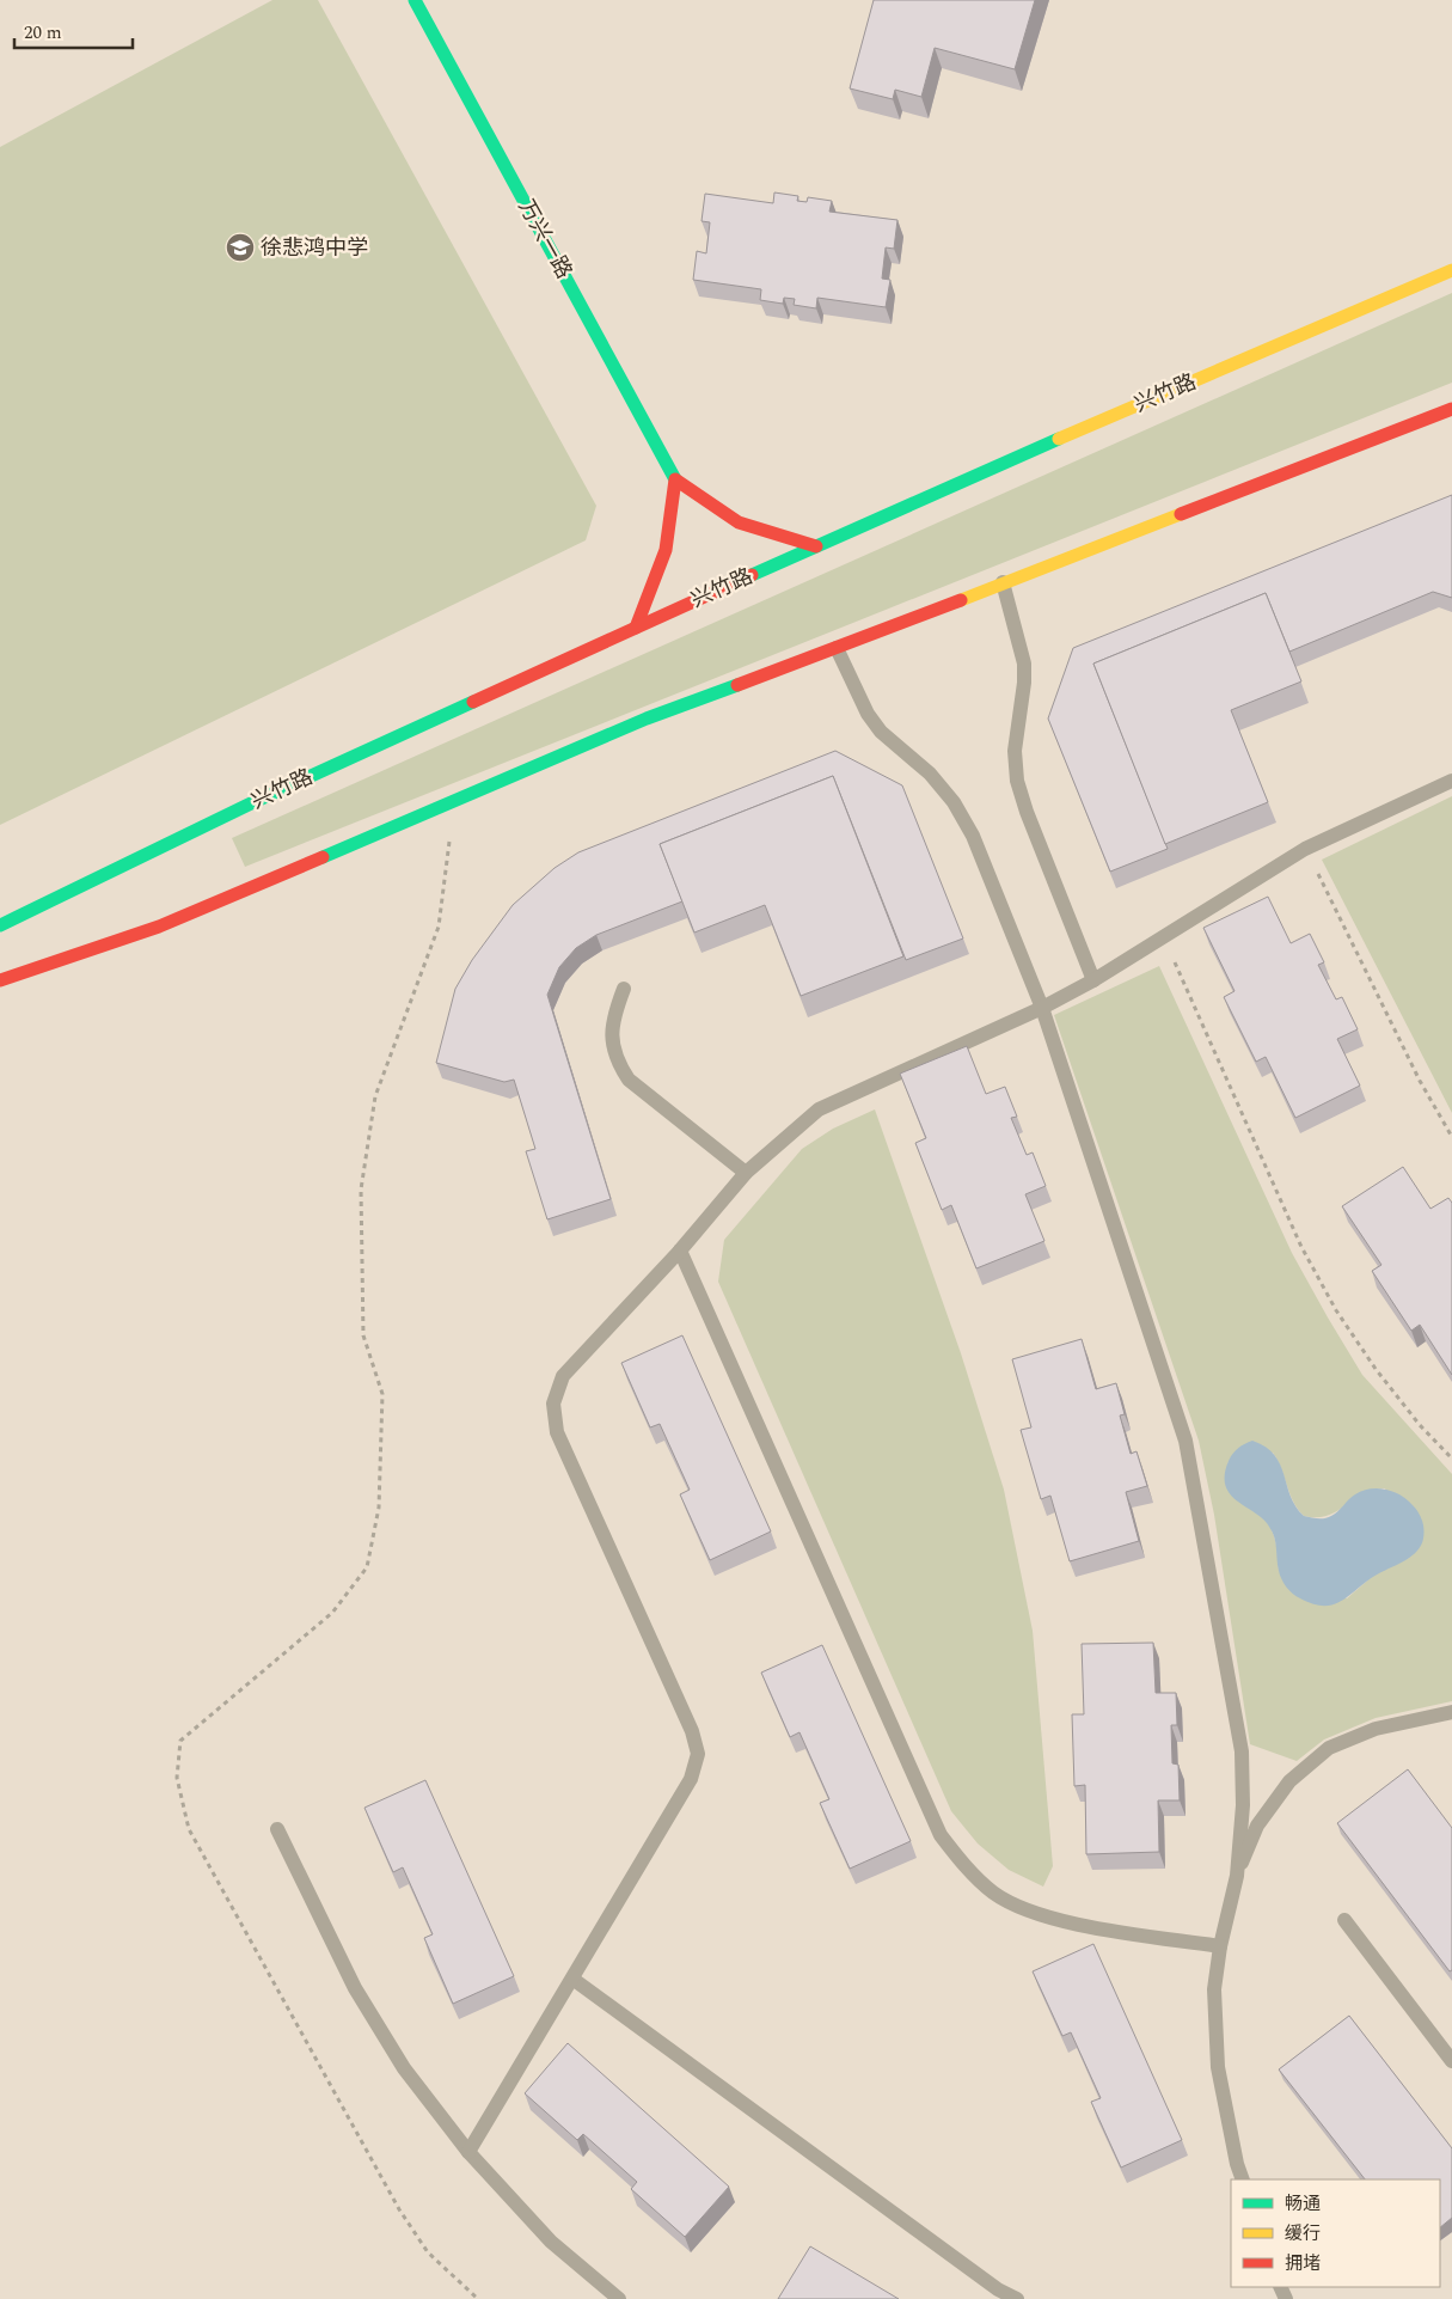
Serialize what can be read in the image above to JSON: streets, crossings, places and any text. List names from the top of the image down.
{
  "streets": {
    "street": ["万兴一路", "兴竹路"]
  },
  "places": {
    "school or university": ["徐悲鸿中学"]
  },
  "legend": ["畅通", "缓行", "拥堵"],
  "scale_bar": "20 m"
}
